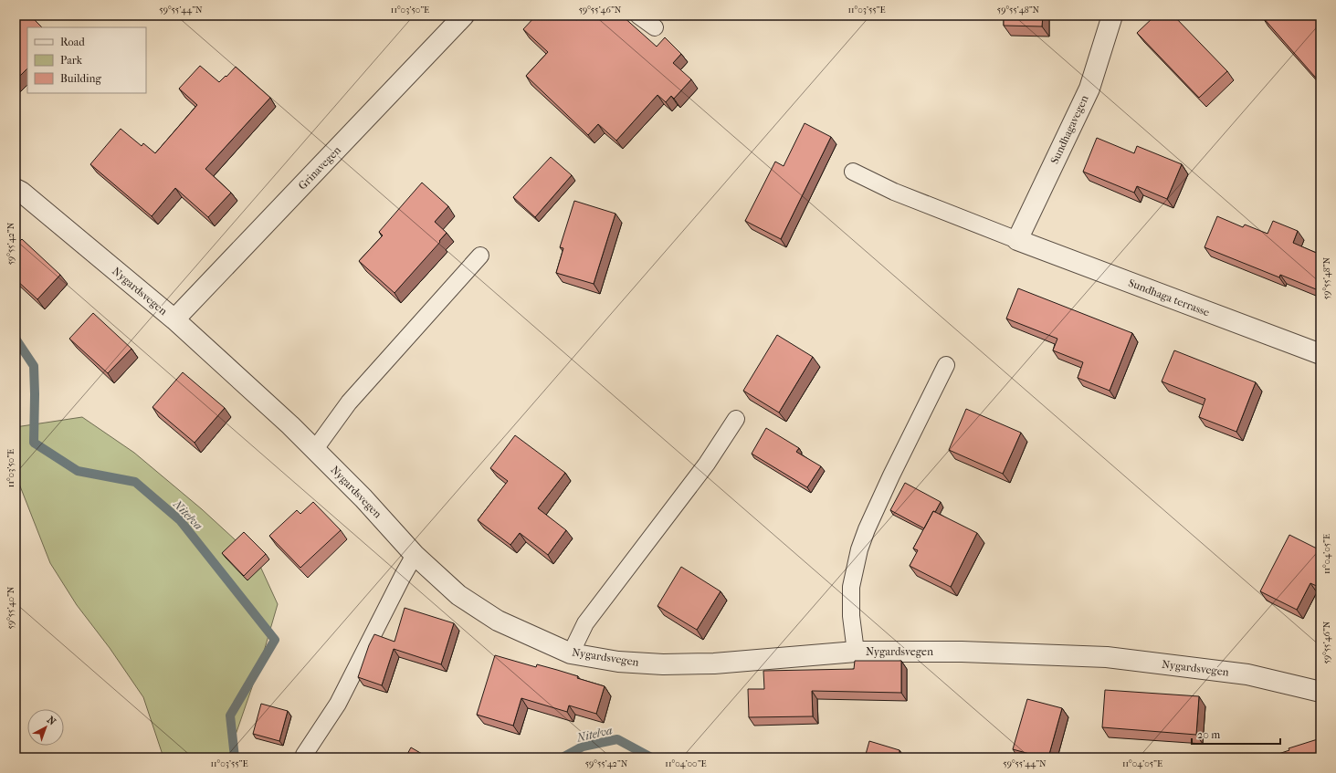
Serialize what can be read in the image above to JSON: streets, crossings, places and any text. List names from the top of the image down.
{
  "streets": {
    "street": [
      "Sundhagavegen",
      "Grinavegen",
      "Nygardsvegen",
      "Sundhaga terrasse"
    ]
  },
  "crossings": [
    ["Sundhagavegen", "Sundhaga terrasse"],
    ["Grinavegen", "Nygardsvegen"]
  ],
  "water": ["Nitelva"],
  "legend": ["Road", "Park", "Building"],
  "scale_bar": "20 m",
  "north": "top right",
  "coordinates": [
    "59°55'44\"N",
    "11°03'50\"E",
    "59°55'46\"N",
    "11°03'55\"E",
    "59°55'48\"N",
    "59°55'42\"N",
    "11°04'05\"E",
    "59°55'40\"N",
    "11°04'00\"E"
  ]
}
